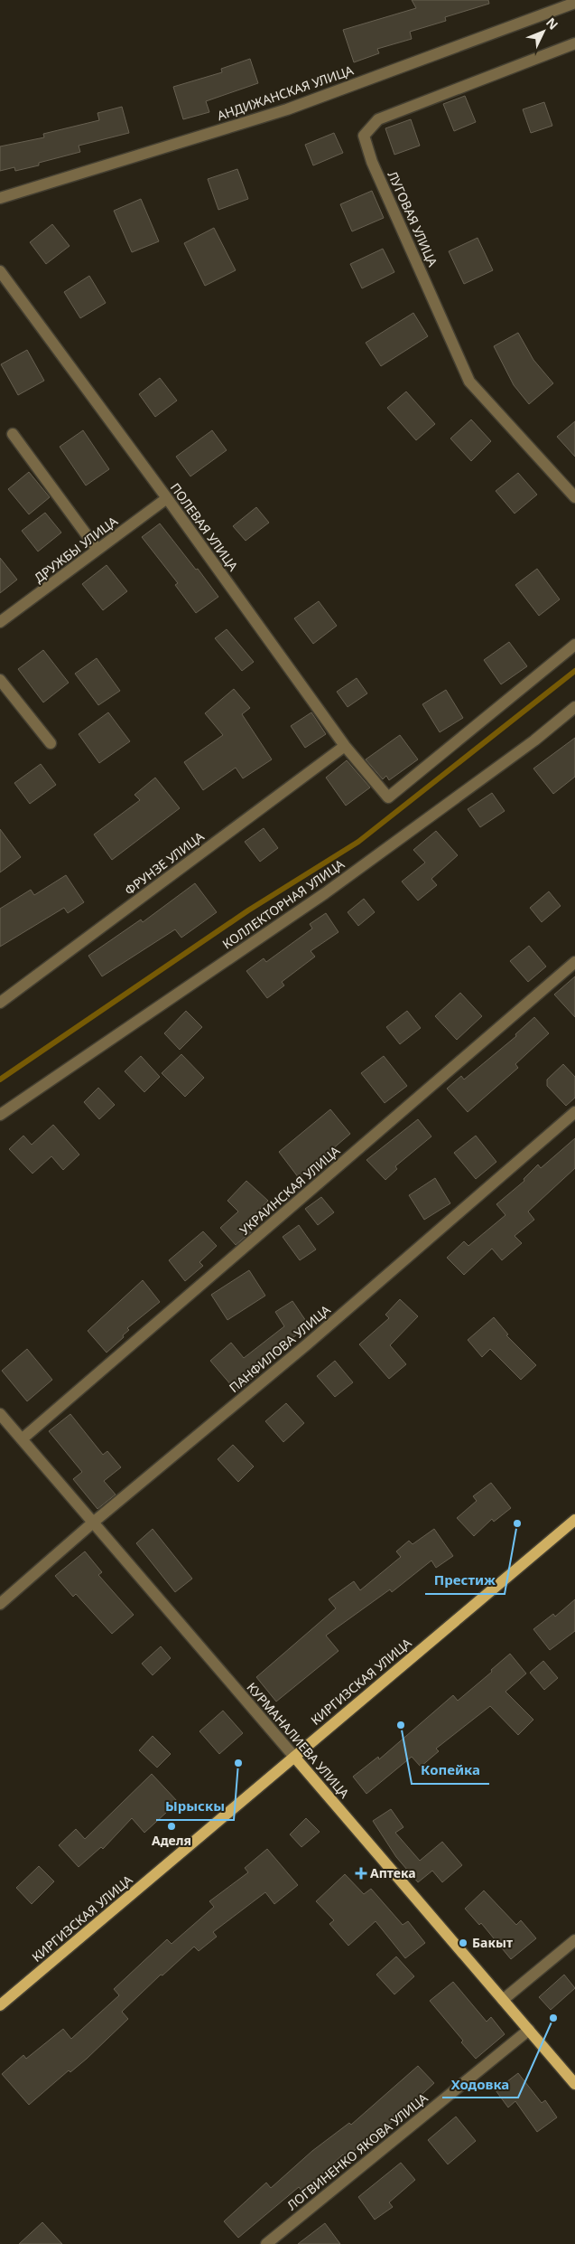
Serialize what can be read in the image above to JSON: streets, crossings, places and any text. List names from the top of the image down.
{
  "streets": {
    "main road": ["КИРГИЗСКАЯ УЛИЦА", "КУРМАНАЛИЕВА УЛИЦА"],
    "street": [
      "АНДИЖАНСКАЯ УЛИЦА",
      "ЛУГОВАЯ УЛИЦА",
      "ПОЛЕВАЯ УЛИЦА",
      "ДРУЖБЫ УЛИЦА",
      "ФРУНЗЕ УЛИЦА",
      "КОЛЛЕКТОРНАЯ УЛИЦА",
      "УКРАИНСКАЯ УЛИЦА",
      "ПАНФИЛОВА УЛИЦА",
      "ЛОГВИНЕНКО ЯКОВА УЛИЦА"
    ]
  },
  "crossings": [
    ["ПОЛЕВАЯ УЛИЦА", "ДРУЖБЫ УЛИЦА"],
    ["ПОЛЕВАЯ УЛИЦА", "ФРУНЗЕ УЛИЦА"],
    ["УКРАИНСКАЯ УЛИЦА", "КУРМАНАЛИЕВА УЛИЦА"],
    ["ПАНФИЛОВА УЛИЦА", "КУРМАНАЛИЕВА УЛИЦА"],
    ["КИРГИЗСКАЯ УЛИЦА", "КУРМАНАЛИЕВА УЛИЦА"],
    ["КУРМАНАЛИЕВА УЛИЦА", "ЛОГВИНЕНКО ЯКОВА УЛИЦА"]
  ],
  "places": {
    "other": [
      "Престиж",
      "Копейка",
      "Ырыскы",
      "Аделя",
      "Бакыт",
      "Ходовка"
    ],
    "health": ["Аптека"]
  },
  "north": "top right"
}
